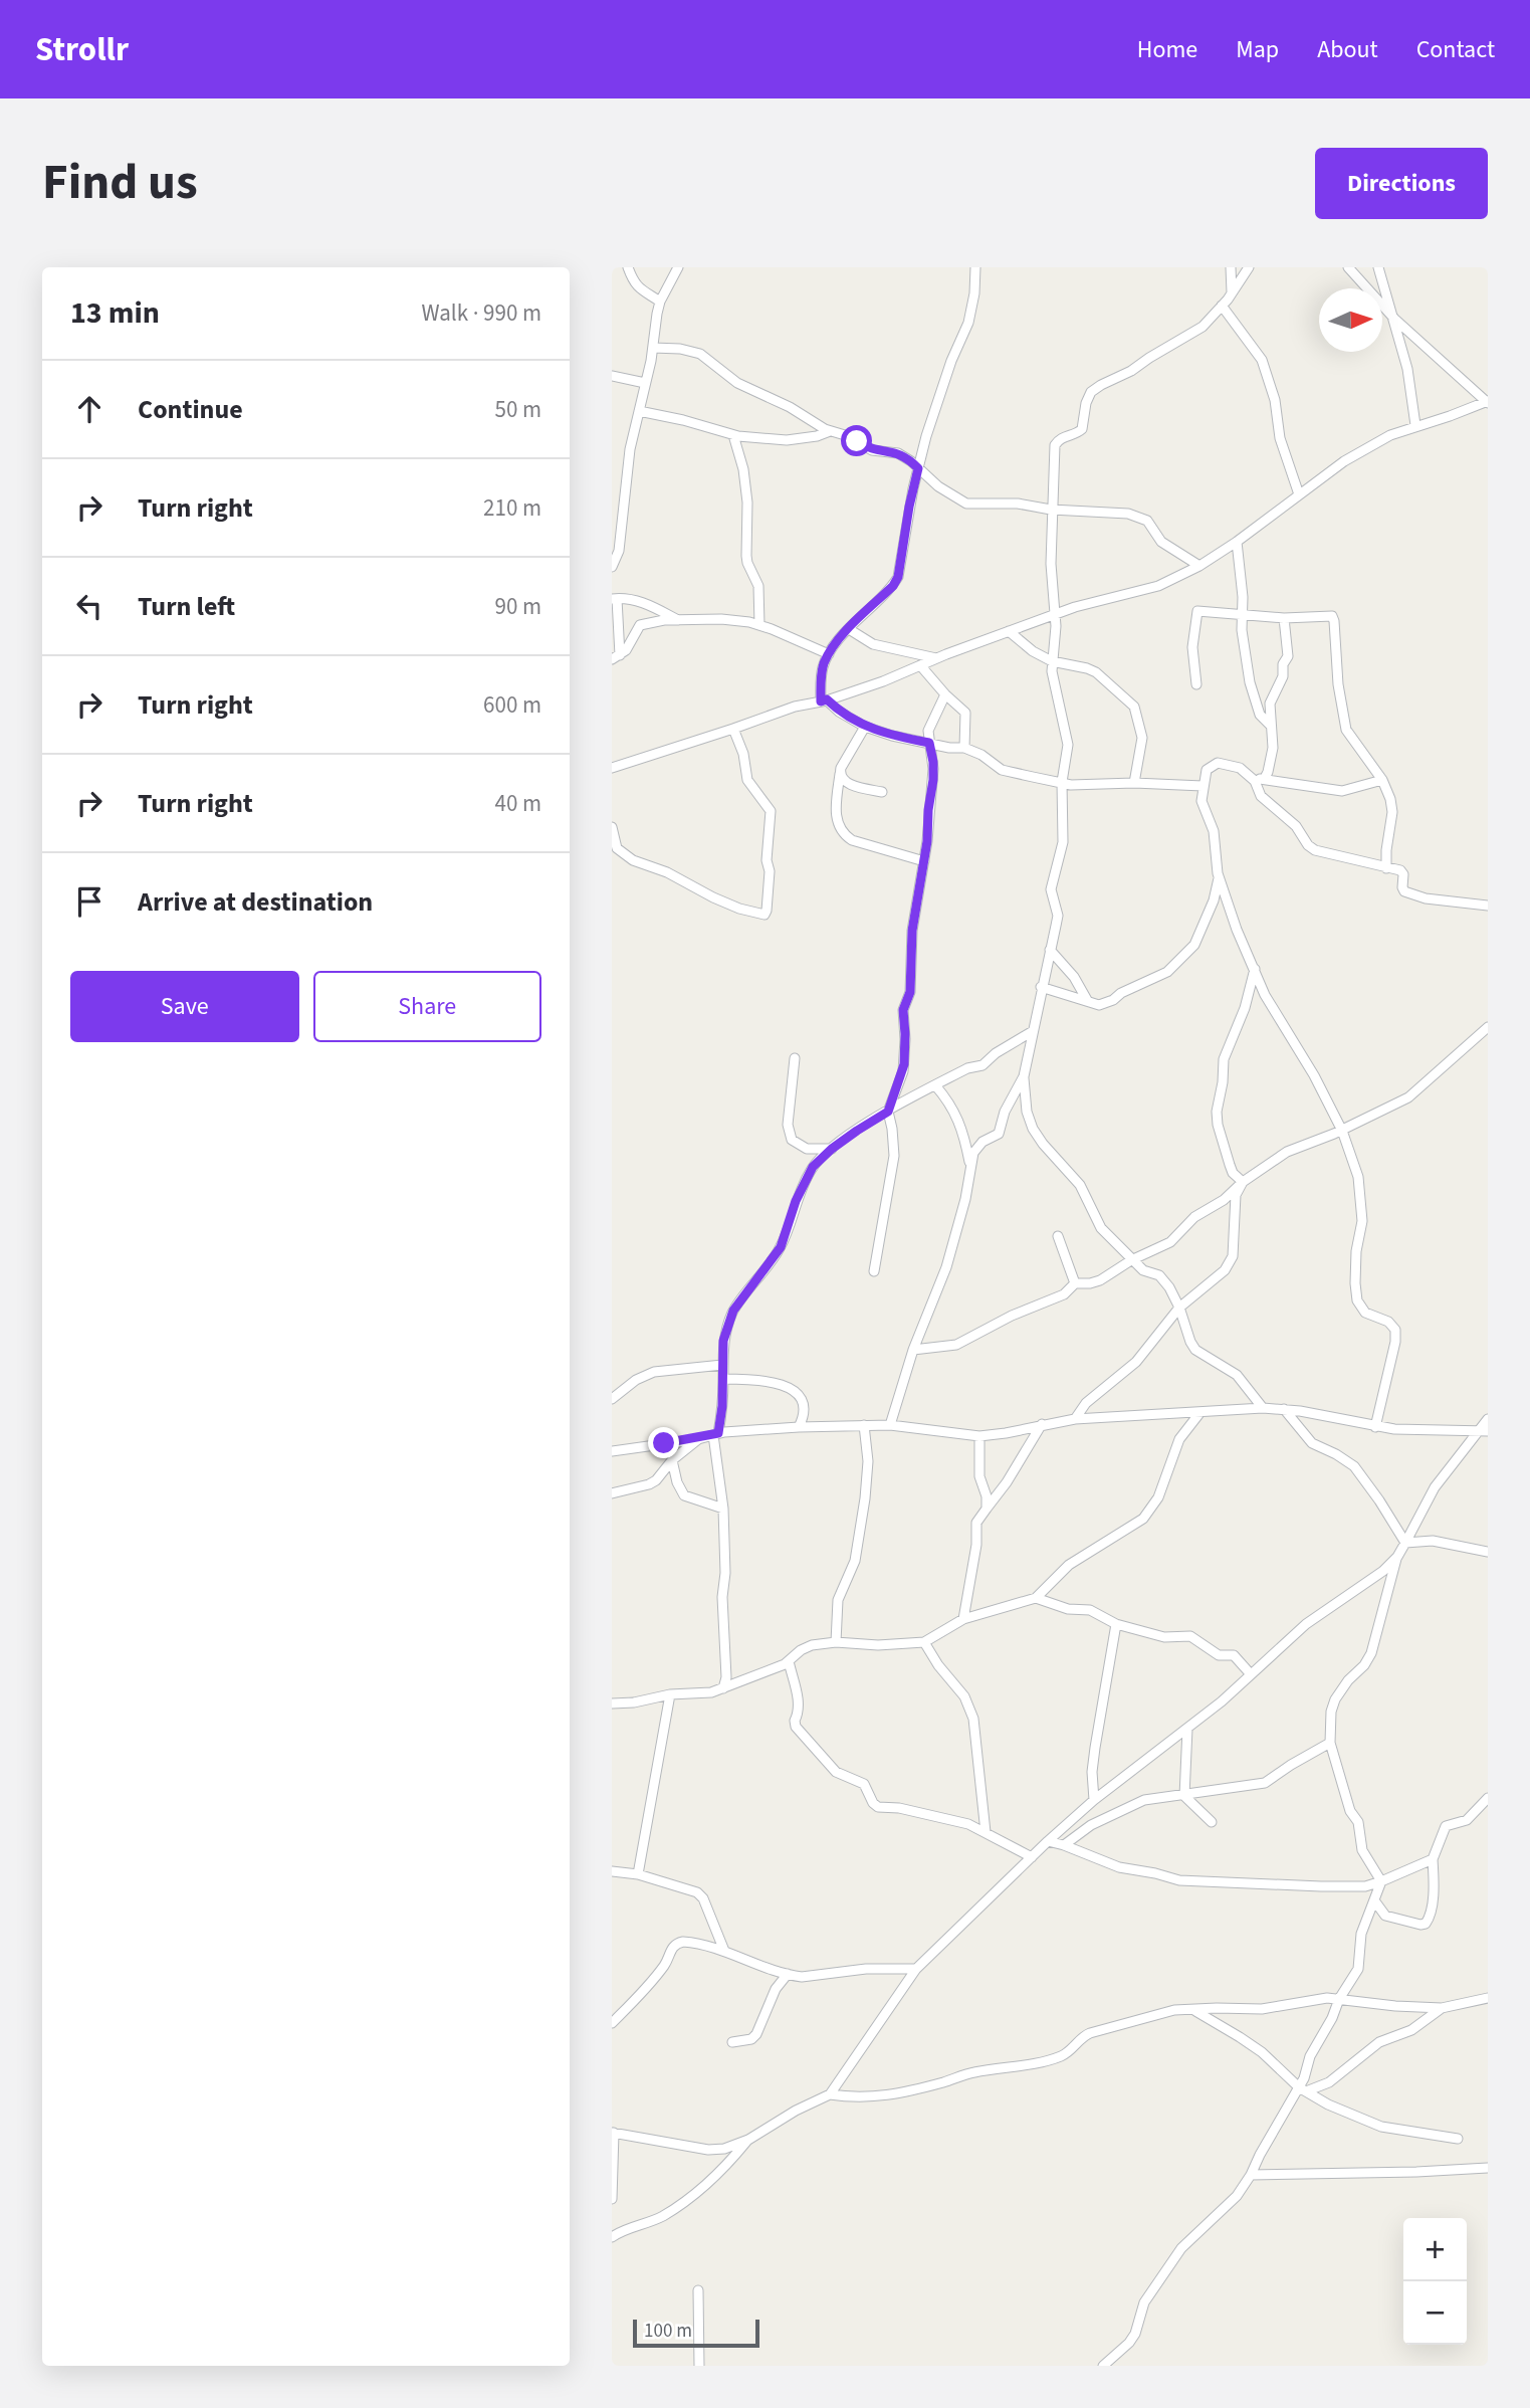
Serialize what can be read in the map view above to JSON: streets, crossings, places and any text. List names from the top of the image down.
{
  "scale_bar": "100 m",
  "north": "right",
  "page": {
    "header": "Strollr",
    "nav": [
      "Home",
      "Map",
      "About",
      "Contact"
    ],
    "title": "Find us",
    "buttons": [
      "Directions",
      ["Save", "Share"]
    ],
    "heading": ["13 min", "Walk · 990 m"],
    "list": [
      ["Continue", "50 m"],
      ["Turn right", "210 m"],
      ["Turn left", "90 m"],
      ["Turn right", "600 m"],
      ["Turn right", "40 m"],
      "Arrive at destination"
    ],
    "map_buttons": ["+", "−"],
    "scale": "100 m"
  }
}
